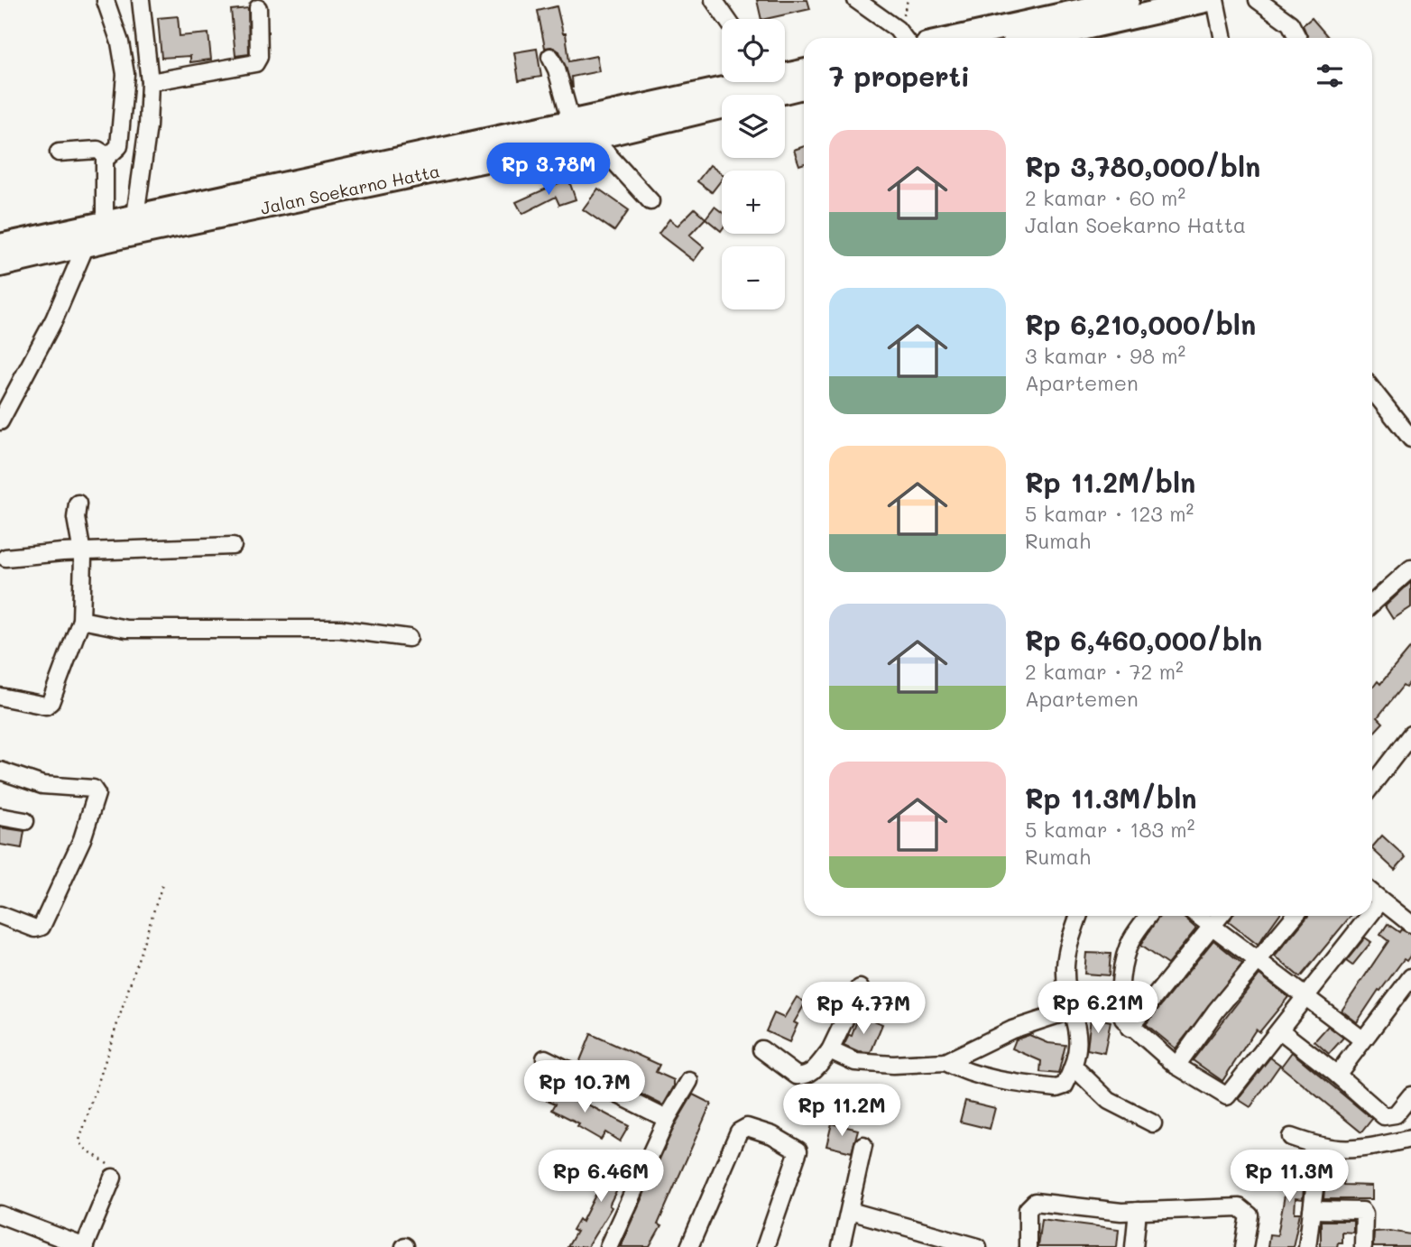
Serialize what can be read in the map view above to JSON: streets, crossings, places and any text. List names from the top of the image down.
{
  "streets": {
    "highway": ["Jalan Soekarno Hatta"]
  },
  "page": {
    "map_buttons": ["+", "−"],
    "heading": "7 properti",
    "list": [
      {
        "name": "Rp 3,780,000/bln",
        "note": "2 kamar · 60 m² · Jalan Soekarno Hatta"
      },
      {
        "name": "Rp 6,210,000/bln",
        "note": "3 kamar · 98 m² · Apartemen"
      },
      {
        "name": "Rp 11.2M/bln",
        "note": "5 kamar · 123 m² · Rumah"
      },
      {
        "name": "Rp 6,460,000/bln",
        "note": "2 kamar · 72 m² · Apartemen"
      },
      {
        "name": "Rp 11.3M/bln",
        "note": "5 kamar · 183 m² · Rumah"
      }
    ],
    "price": [
      "Rp 3.78M",
      "Rp 6.21M",
      "Rp 4.77M",
      "Rp 10.7M",
      "Rp 11.2M",
      "Rp 6.46M",
      "Rp 11.3M"
    ]
  }
}
